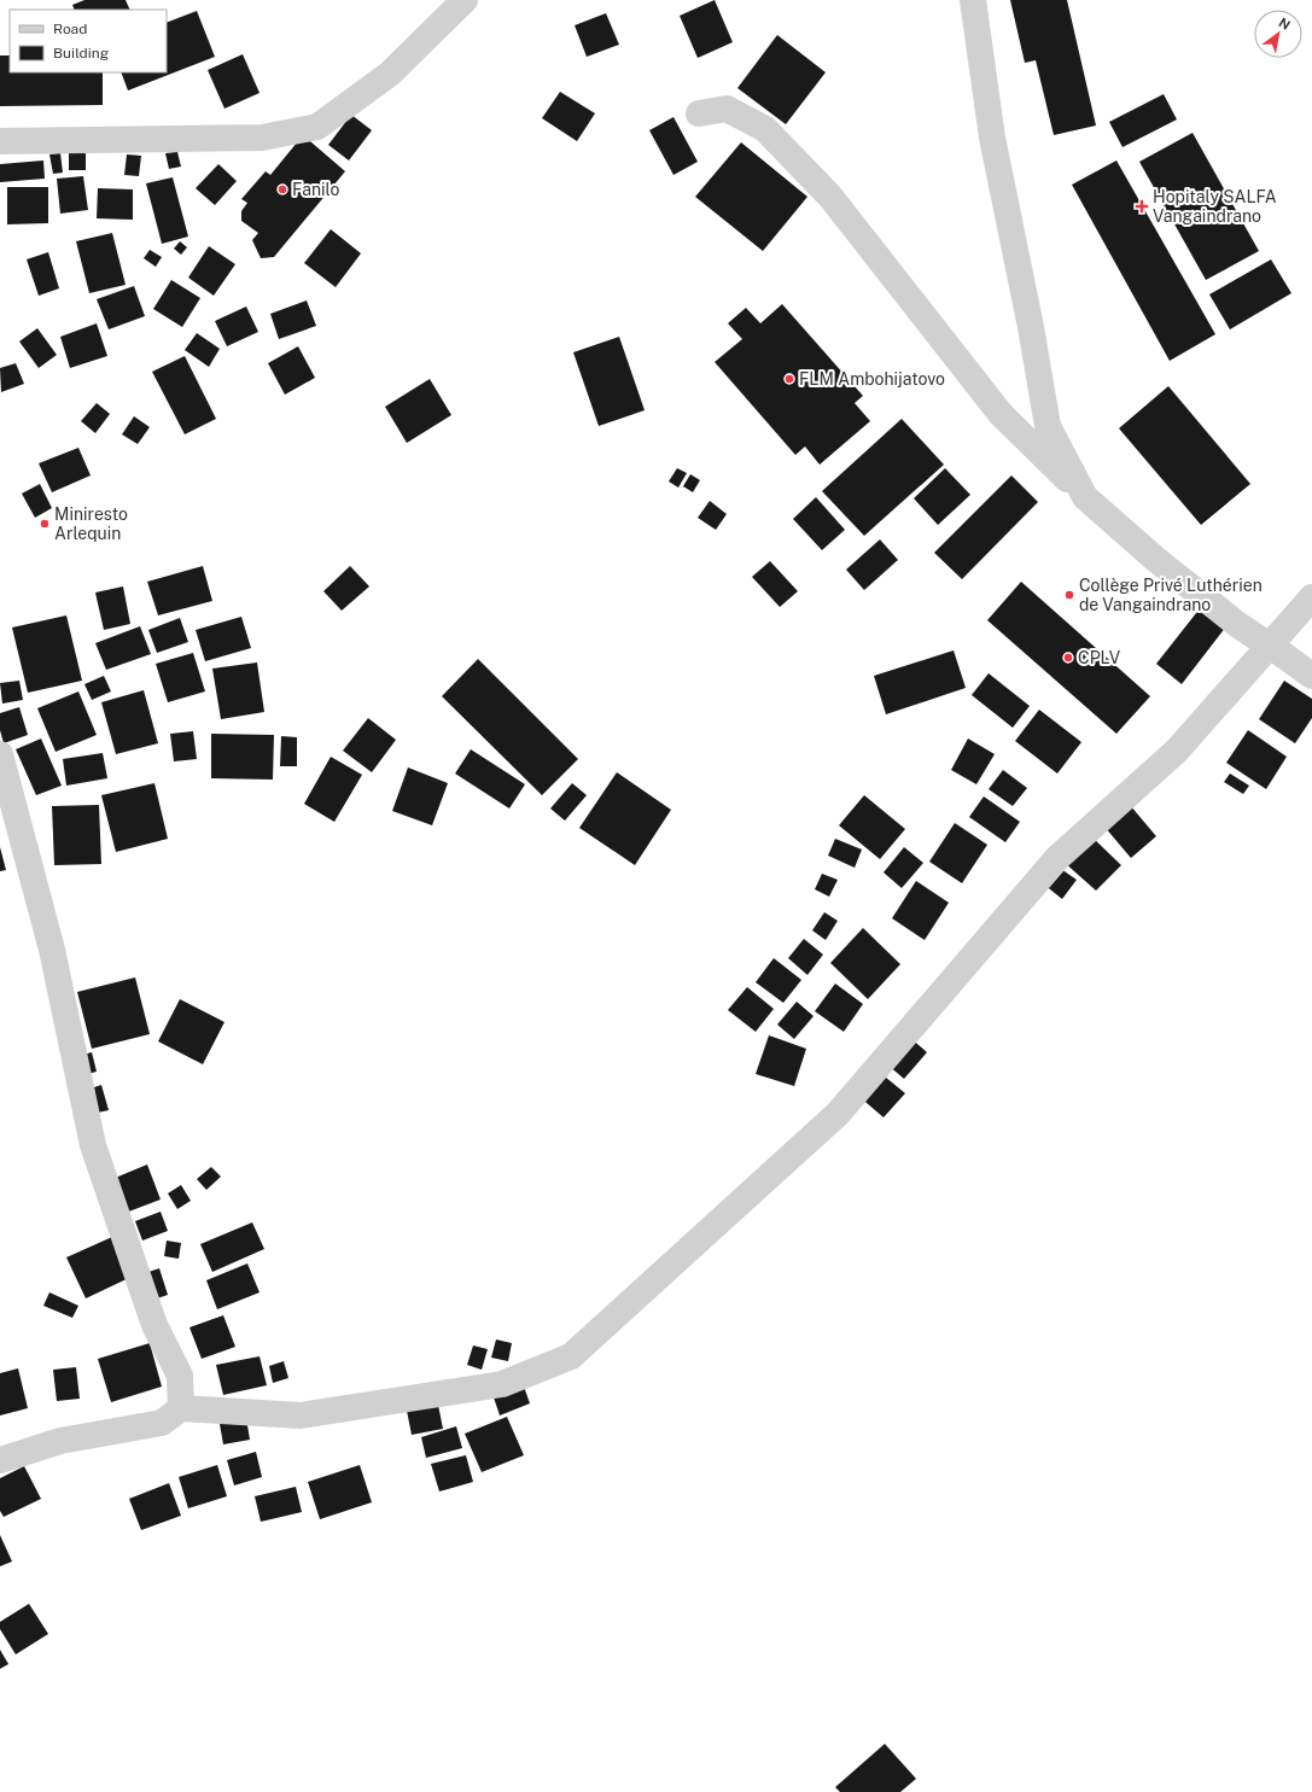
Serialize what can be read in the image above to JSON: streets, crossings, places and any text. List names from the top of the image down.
{
  "places": {
    "other": [
      "Fanilo",
      "FLM Ambohijatovo",
      "Miniresto Arlequin",
      "Collège Privé Luthérien de Vangaindrano",
      "CPLV"
    ],
    "health": ["Hopitaly SALFA Vangaindrano"]
  },
  "legend": ["Road", "Building"],
  "north": "top right"
}
